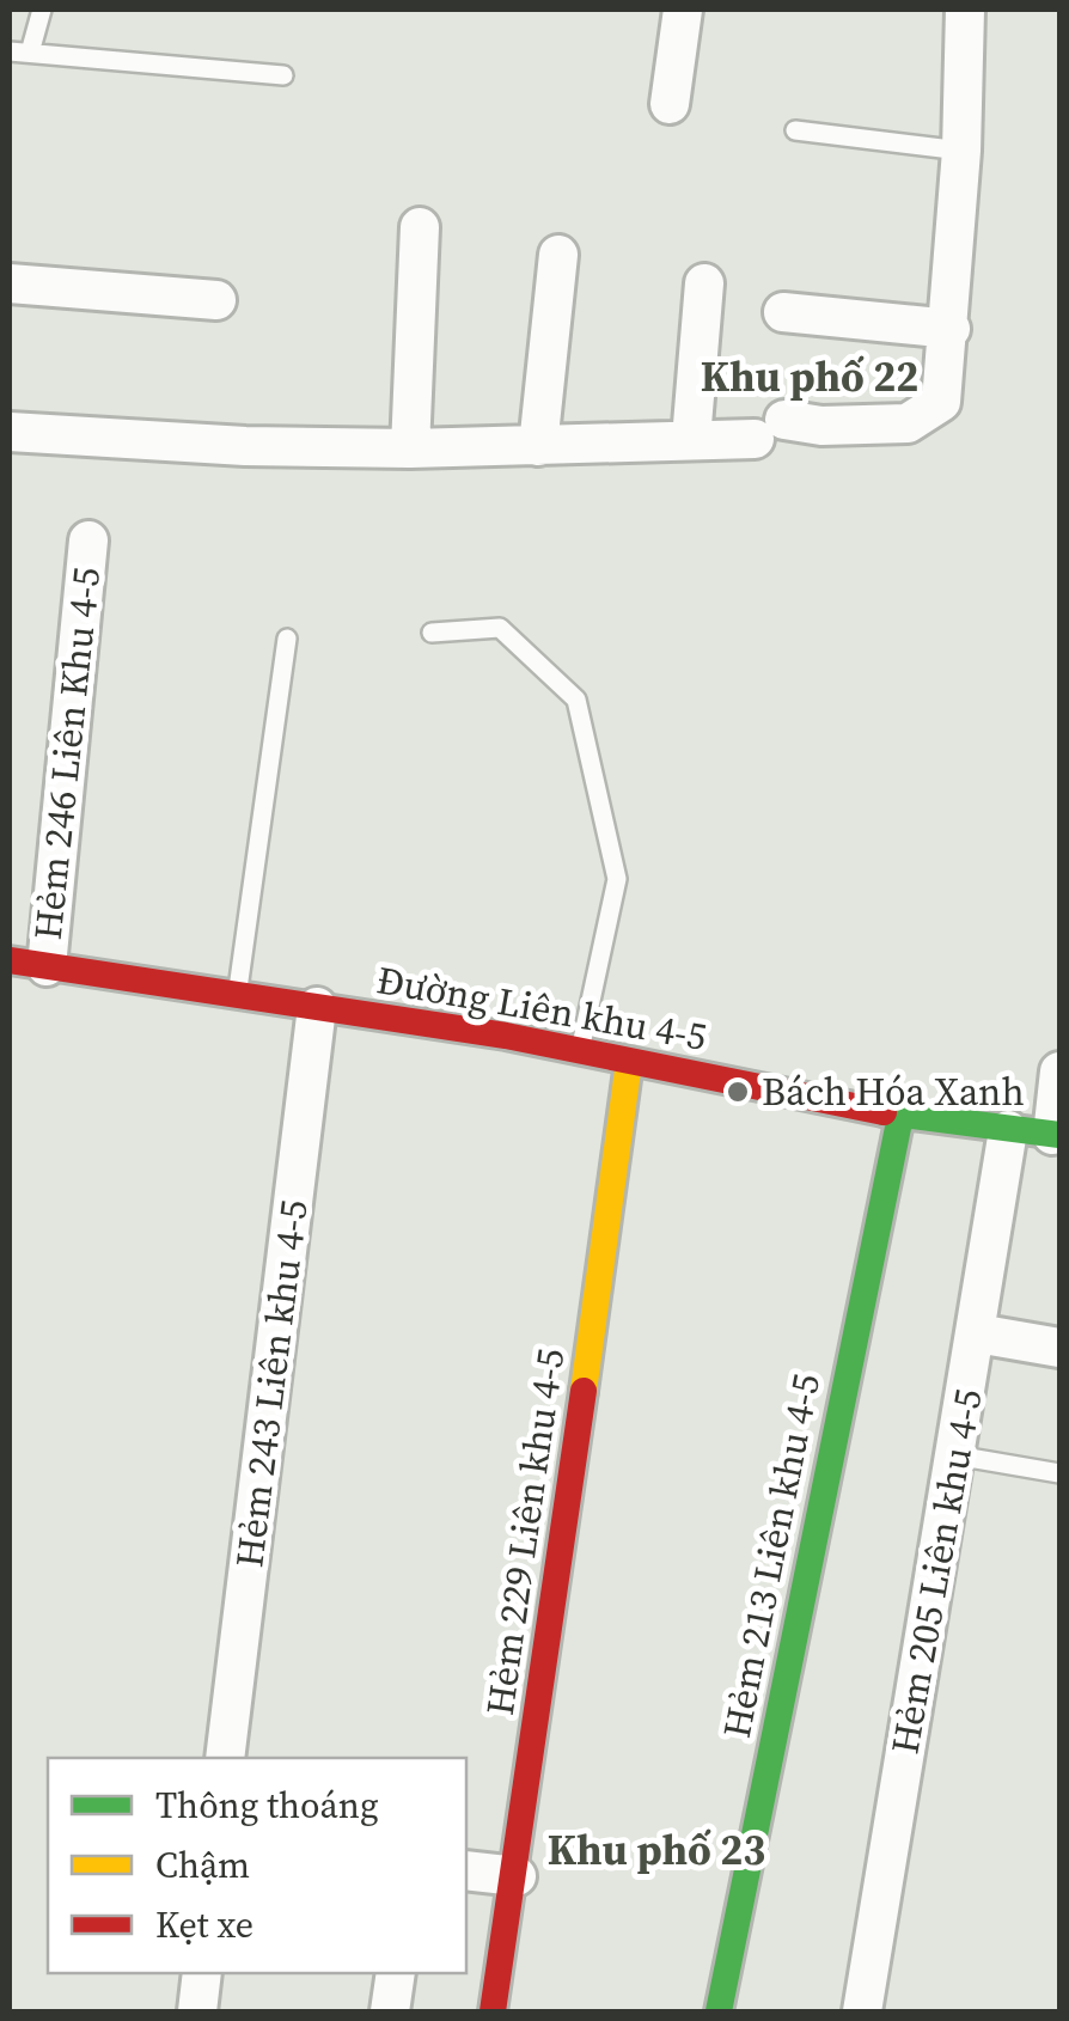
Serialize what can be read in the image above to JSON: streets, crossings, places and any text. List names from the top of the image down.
{
  "streets": {
    "street": [
      "Hẻm 246 Liên Khu 4-5",
      "Đường Liên khu 4-5",
      "Hẻm 243 Liên khu 4-5",
      "Hẻm 229 Liên khu 4-5",
      "Hẻm 213 Liên khu 4-5",
      "Hẻm 205 Liên khu 4-5"
    ]
  },
  "crossings": [
    ["Hẻm 246 Liên Khu 4-5", "Đường Liên khu 4-5"],
    ["Đường Liên khu 4-5", "Hẻm 243 Liên khu 4-5"],
    ["Đường Liên khu 4-5", "Hẻm 229 Liên khu 4-5"],
    ["Đường Liên khu 4-5", "Hẻm 213 Liên khu 4-5"],
    ["Đường Liên khu 4-5", "Hẻm 205 Liên khu 4-5"]
  ],
  "districts": ["Khu phố 22", "Khu phố 23"],
  "places": ["Bách Hóa Xanh"],
  "legend": ["Thông thoáng", "Chậm", "Kẹt xe"]
}
